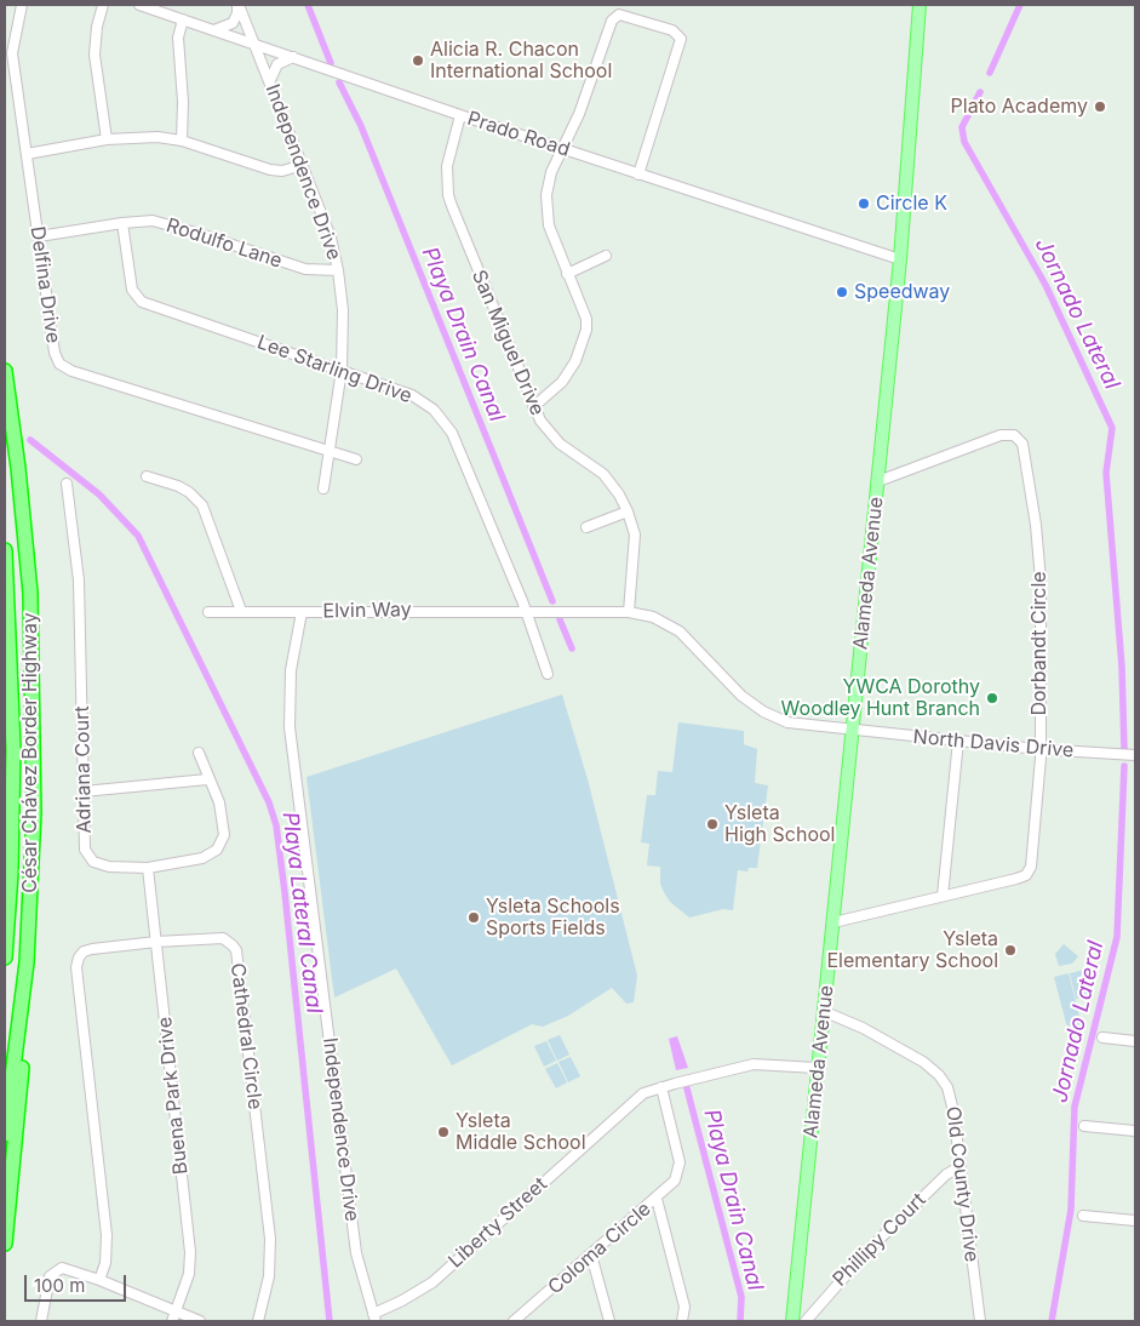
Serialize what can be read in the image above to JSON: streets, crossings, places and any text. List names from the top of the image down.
{
  "streets": {
    "highway": ["César Chávez Border Highway"],
    "main road": ["Alameda Avenue"],
    "street": [
      "Prado Road",
      "Independence Drive",
      "Rodulfo Lane",
      "Delfina Drive",
      "San Miguel Drive",
      "Lee Starling Drive",
      "Elvin Way",
      "Dorbandt Circle",
      "North Davis Drive",
      "Adriana Court",
      "Cathedral Circle",
      "Buena Park Drive",
      "Old County Drive",
      "Liberty Street",
      "Phillipy Court",
      "Coloma Circle"
    ]
  },
  "crossings": [
    ["Prado Road", "Independence Drive"],
    ["Prado Road", "San Miguel Drive"],
    ["Prado Road", "Alameda Avenue"],
    ["Independence Drive", "Rodulfo Lane"],
    ["Independence Drive", "Delfina Drive"],
    ["Independence Drive", "Lee Starling Drive"],
    ["Independence Drive", "Elvin Way"],
    ["Independence Drive", "Liberty Street"],
    ["Rodulfo Lane", "Delfina Drive"],
    ["Rodulfo Lane", "Lee Starling Drive"],
    ["San Miguel Drive", "Elvin Way"],
    ["San Miguel Drive", "North Davis Drive"],
    ["Lee Starling Drive", "Elvin Way"],
    ["Alameda Avenue", "Dorbandt Circle"],
    ["Alameda Avenue", "North Davis Drive"],
    ["Alameda Avenue", "Old County Drive"],
    ["Alameda Avenue", "Liberty Street"],
    ["Elvin Way", "North Davis Drive"],
    ["Dorbandt Circle", "North Davis Drive"],
    ["Adriana Court", "Buena Park Drive"],
    ["Cathedral Circle", "Buena Park Drive"],
    ["Old County Drive", "Phillipy Court"],
    ["Liberty Street", "Coloma Circle"]
  ],
  "water": ["Jornado Lateral", "Playa Drain Canal", "Playa Lateral Canal"],
  "places": [
    "Alicia R. Chacon International School",
    "Plato Academy",
    "Circle K",
    "Speedway",
    "YWCA Dorothy Woodley Hunt Branch",
    "Ysleta High School",
    "Ysleta Schools Sports Fields",
    "Ysleta Elementary School",
    "Ysleta Middle School"
  ],
  "scale_bar": "100 m"
}
